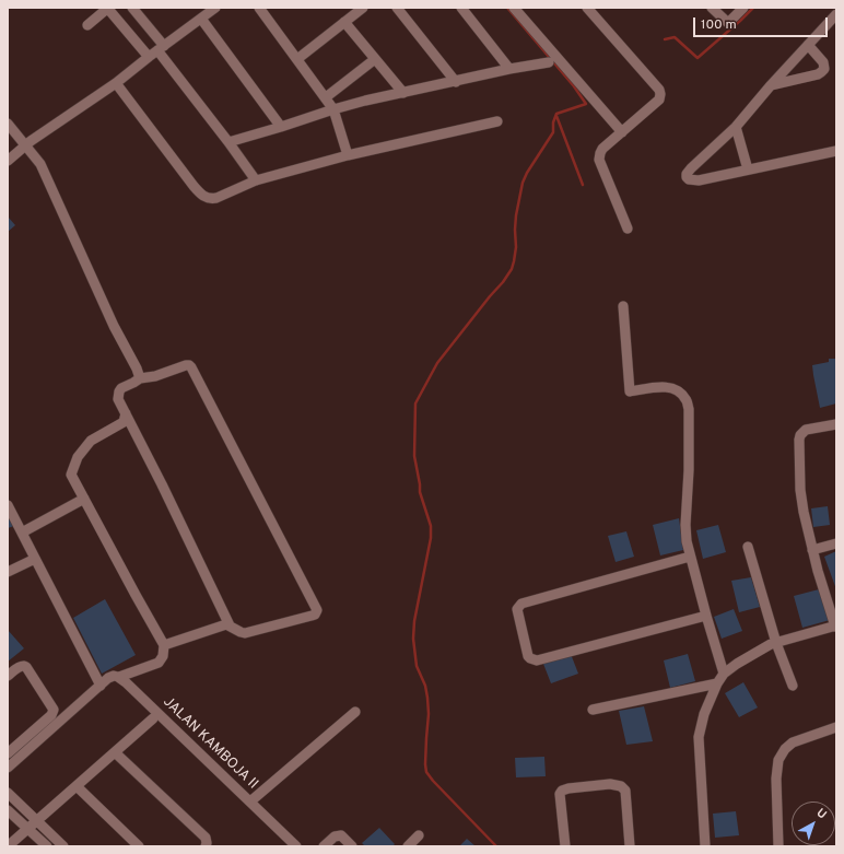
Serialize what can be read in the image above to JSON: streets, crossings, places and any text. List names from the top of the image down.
{
  "streets": {
    "street": ["JALAN KAMBOJA II"]
  },
  "scale_bar": "100 m",
  "north": "top right"
}
